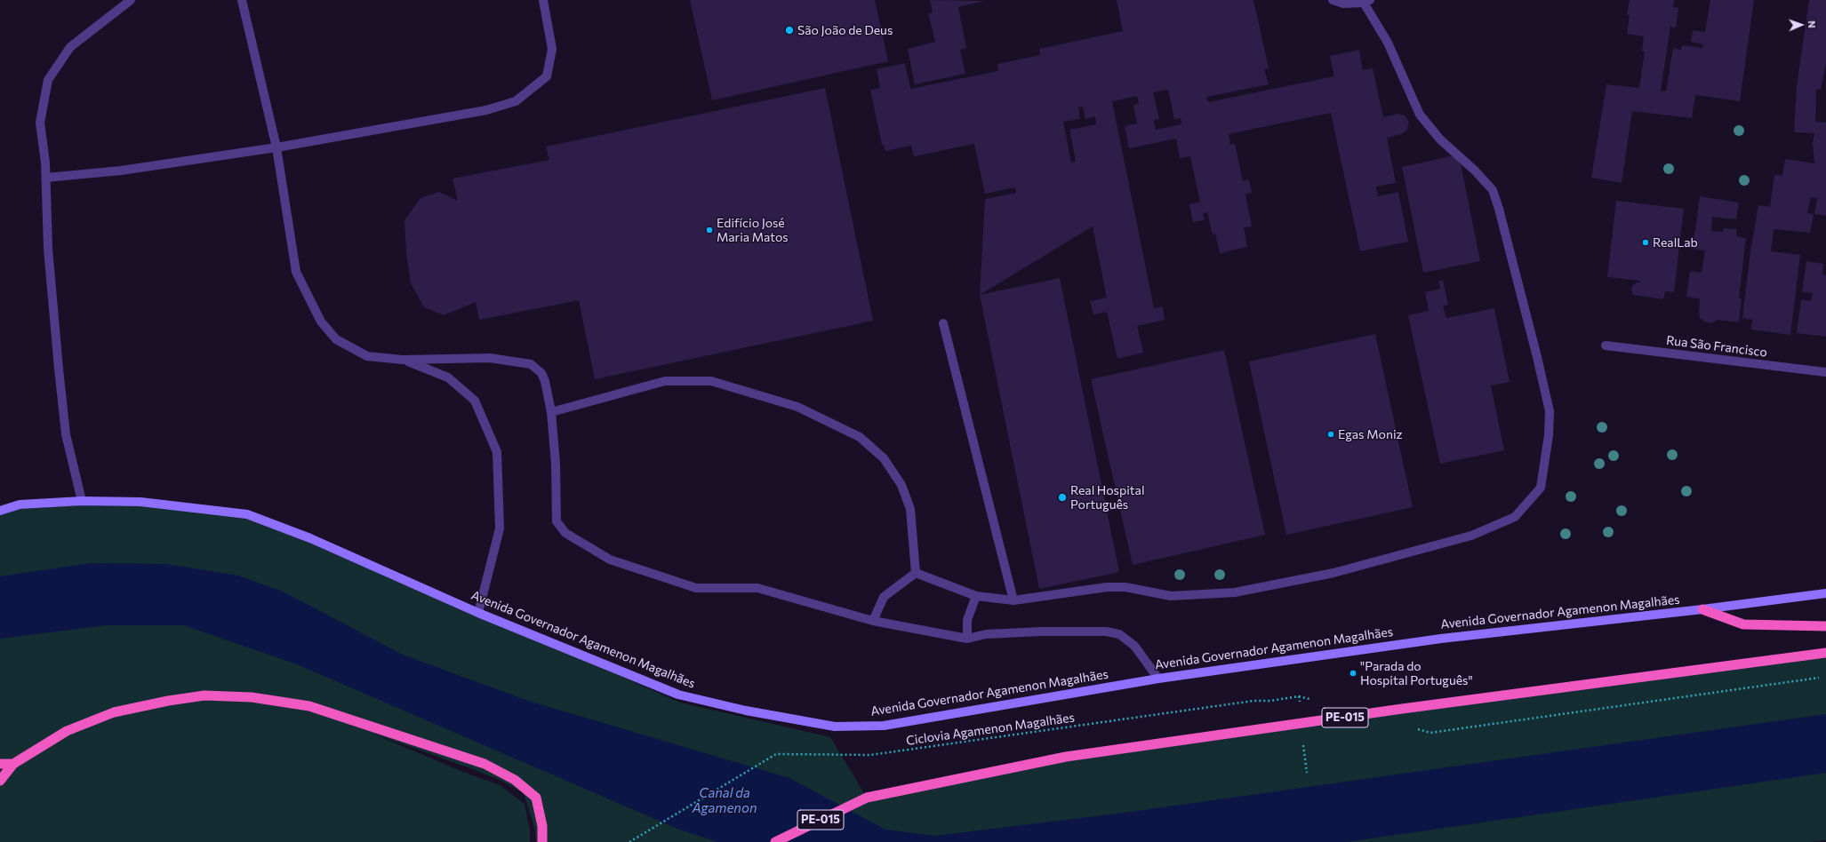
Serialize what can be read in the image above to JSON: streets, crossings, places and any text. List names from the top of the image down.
{
  "streets": {
    "highway": ["PE-015"],
    "main road": ["Avenida Governador Agamenon Magalhães"],
    "street": ["Rua São Francisco"],
    "path": ["Ciclovia Agamenon Magalhães"]
  },
  "crossings": [
    ["PE-015", "Ciclovia Agamenon Magalhães"]
  ],
  "water": ["Canal da Agamenon"],
  "places": [
    "São João de Deus",
    "Edifício José Maria Matos",
    "RealLab",
    "Egas Moniz",
    "Real Hospital Português",
    "\"Parada do Hospital Português\""
  ],
  "north": "right"
}
